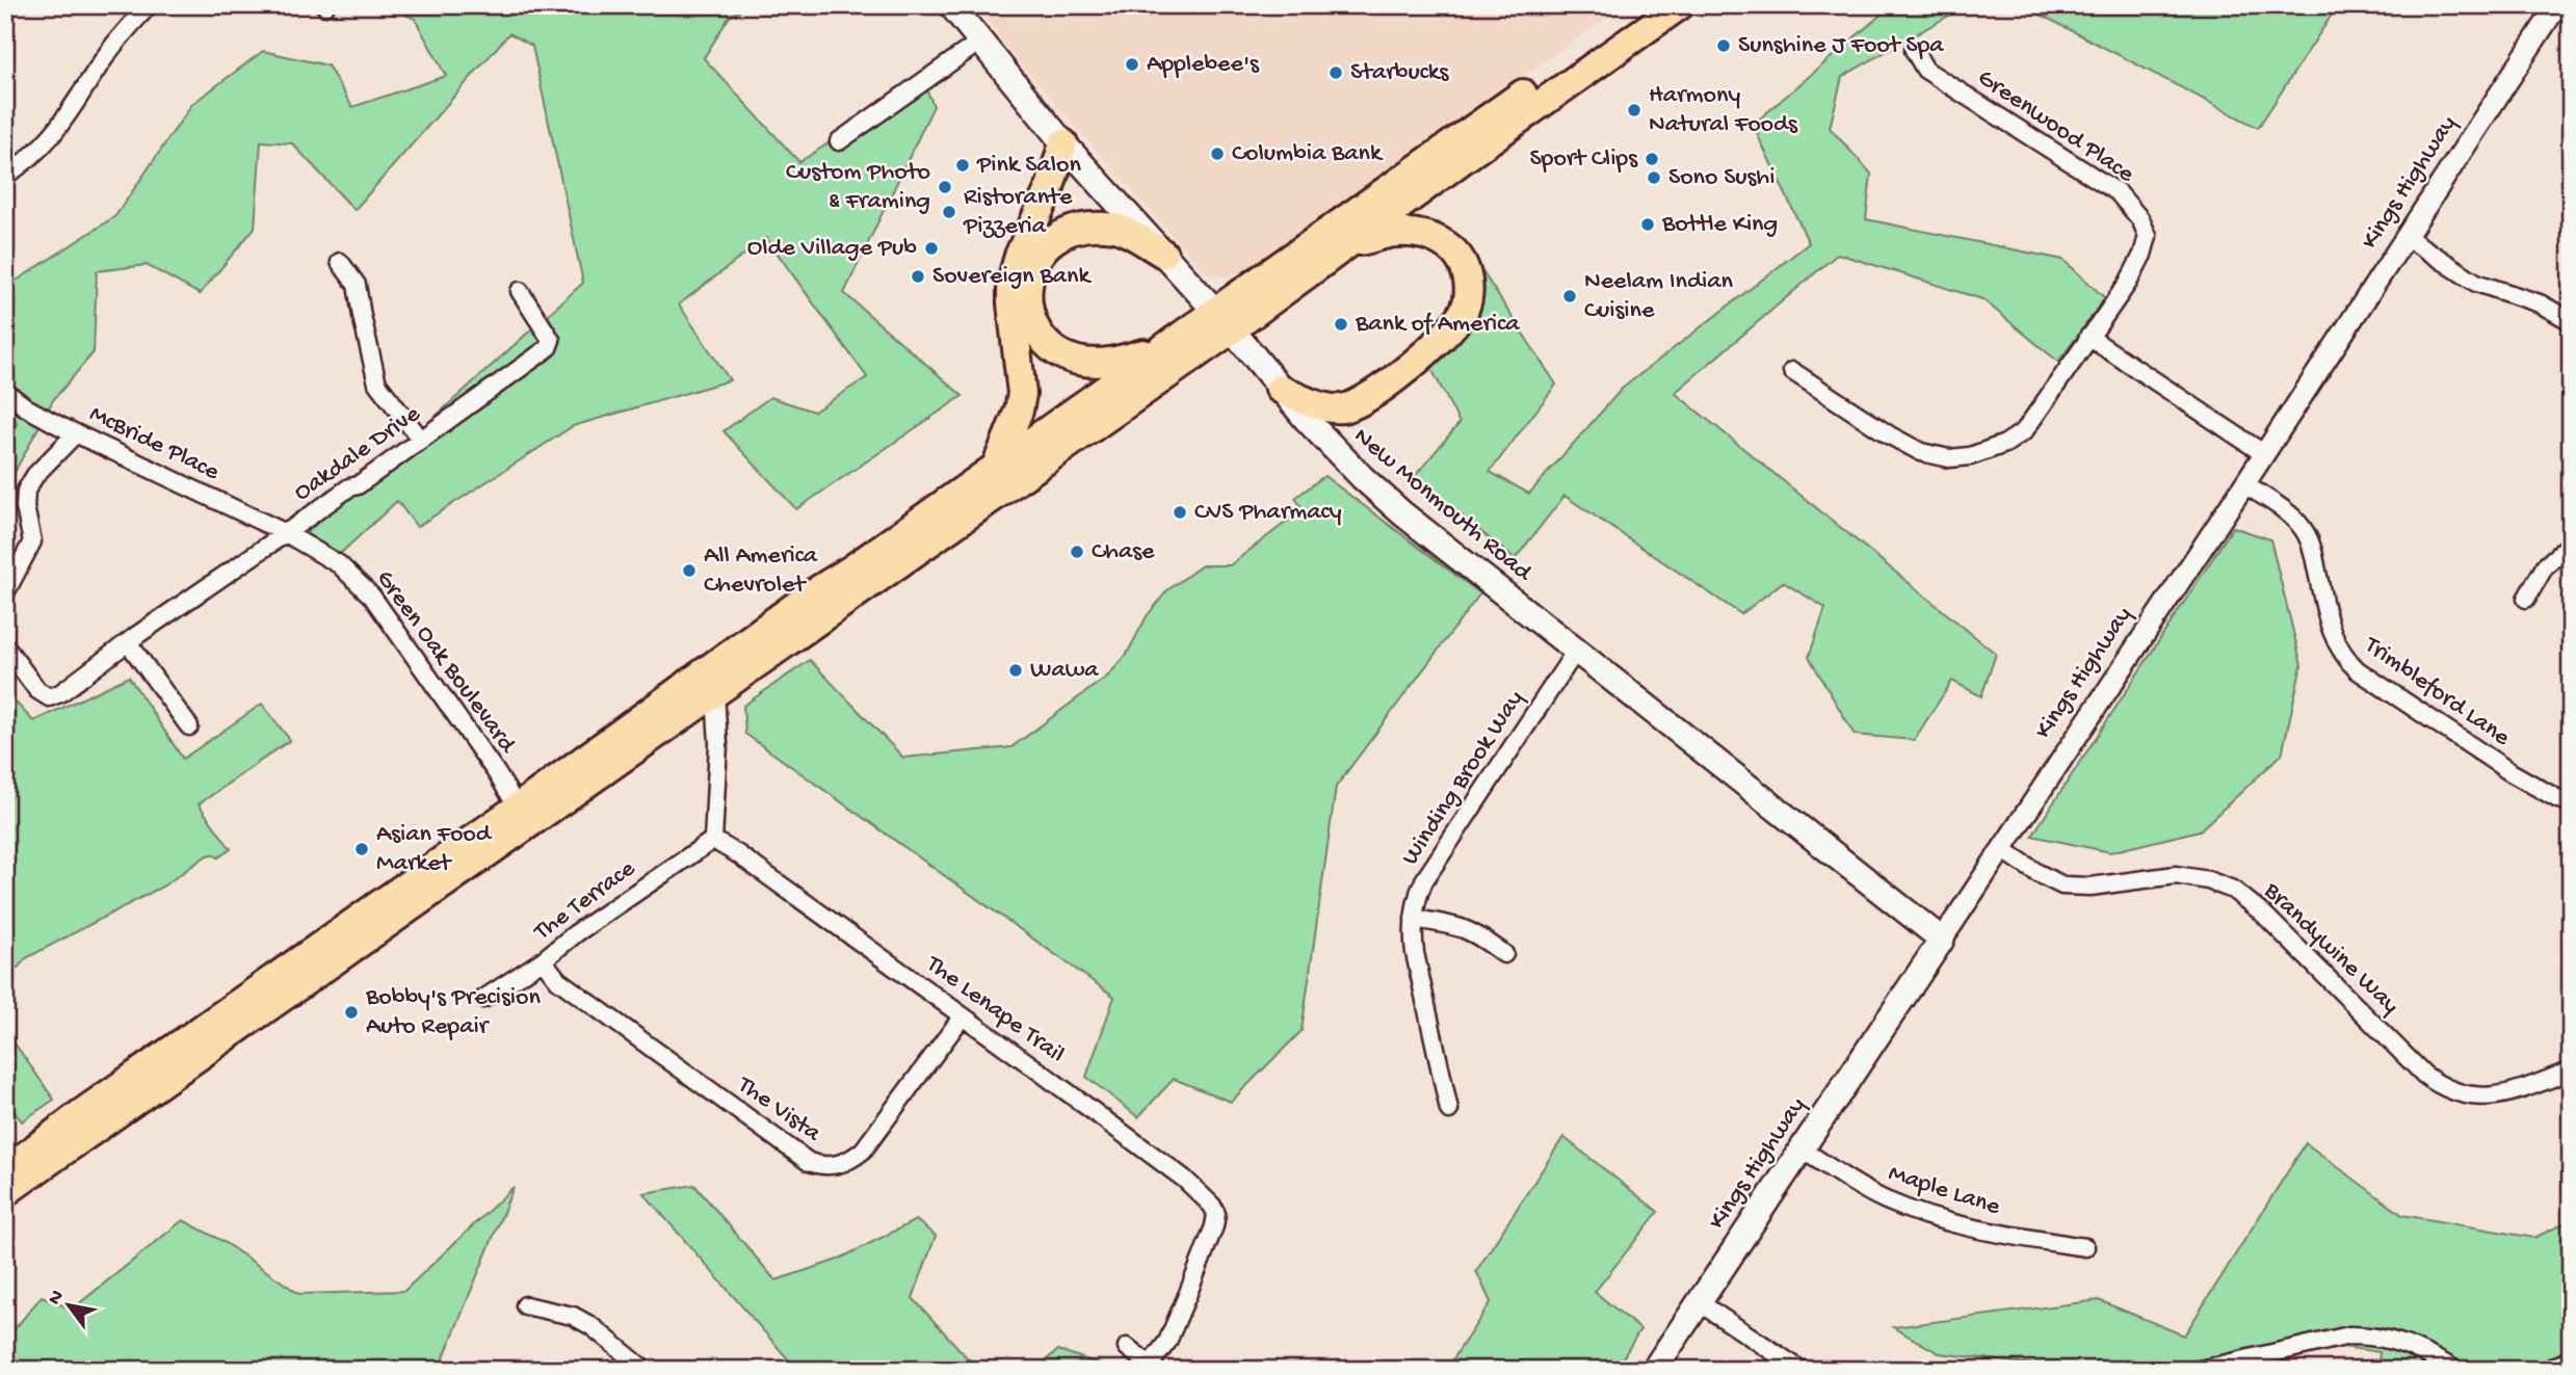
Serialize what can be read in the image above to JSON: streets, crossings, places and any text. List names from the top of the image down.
{
  "streets": {
    "main road": ["Kings Highway", "New Monmouth Road"],
    "street": [
      "Greenwood Place",
      "McBride Place",
      "Oakdale Drive",
      "Green Oak Boulevard",
      "Trimbleford Lane",
      "Winding Brook Way",
      "The Terrace",
      "Brandywine Way",
      "The Lenape Trail",
      "The Vista",
      "Maple Lane"
    ]
  },
  "crossings": [
    ["Kings Highway", "New Monmouth Road"],
    ["Kings Highway", "Trimbleford Lane"],
    ["Kings Highway", "Brandywine Way"],
    ["Kings Highway", "Maple Lane"],
    ["McBride Place", "Oakdale Drive"],
    ["McBride Place", "Green Oak Boulevard"],
    ["Oakdale Drive", "Green Oak Boulevard"],
    ["New Monmouth Road", "Winding Brook Way"],
    ["The Terrace", "The Lenape Trail"],
    ["The Terrace", "The Vista"],
    ["The Lenape Trail", "The Vista"]
  ],
  "places": [
    "Sunshine J Foot Spa",
    "Applebee's",
    "Starbucks",
    "Harmony Natural Foods",
    "Columbia Bank",
    "Sport Clips",
    "Pink Salon",
    "Sono Sushi",
    "Custom Photo & Framing",
    "Ristorante Pizzeria",
    "Bottle King",
    "Olde Village Pub",
    "Sovereign Bank",
    "Neelam Indian Cuisine",
    "Bank of America",
    "CVS Pharmacy",
    "Chase",
    "All America Chevrolet",
    "Wawa",
    "Asian Food Market",
    "Bobby's Precision Auto Repair"
  ],
  "north": "top left"
}
